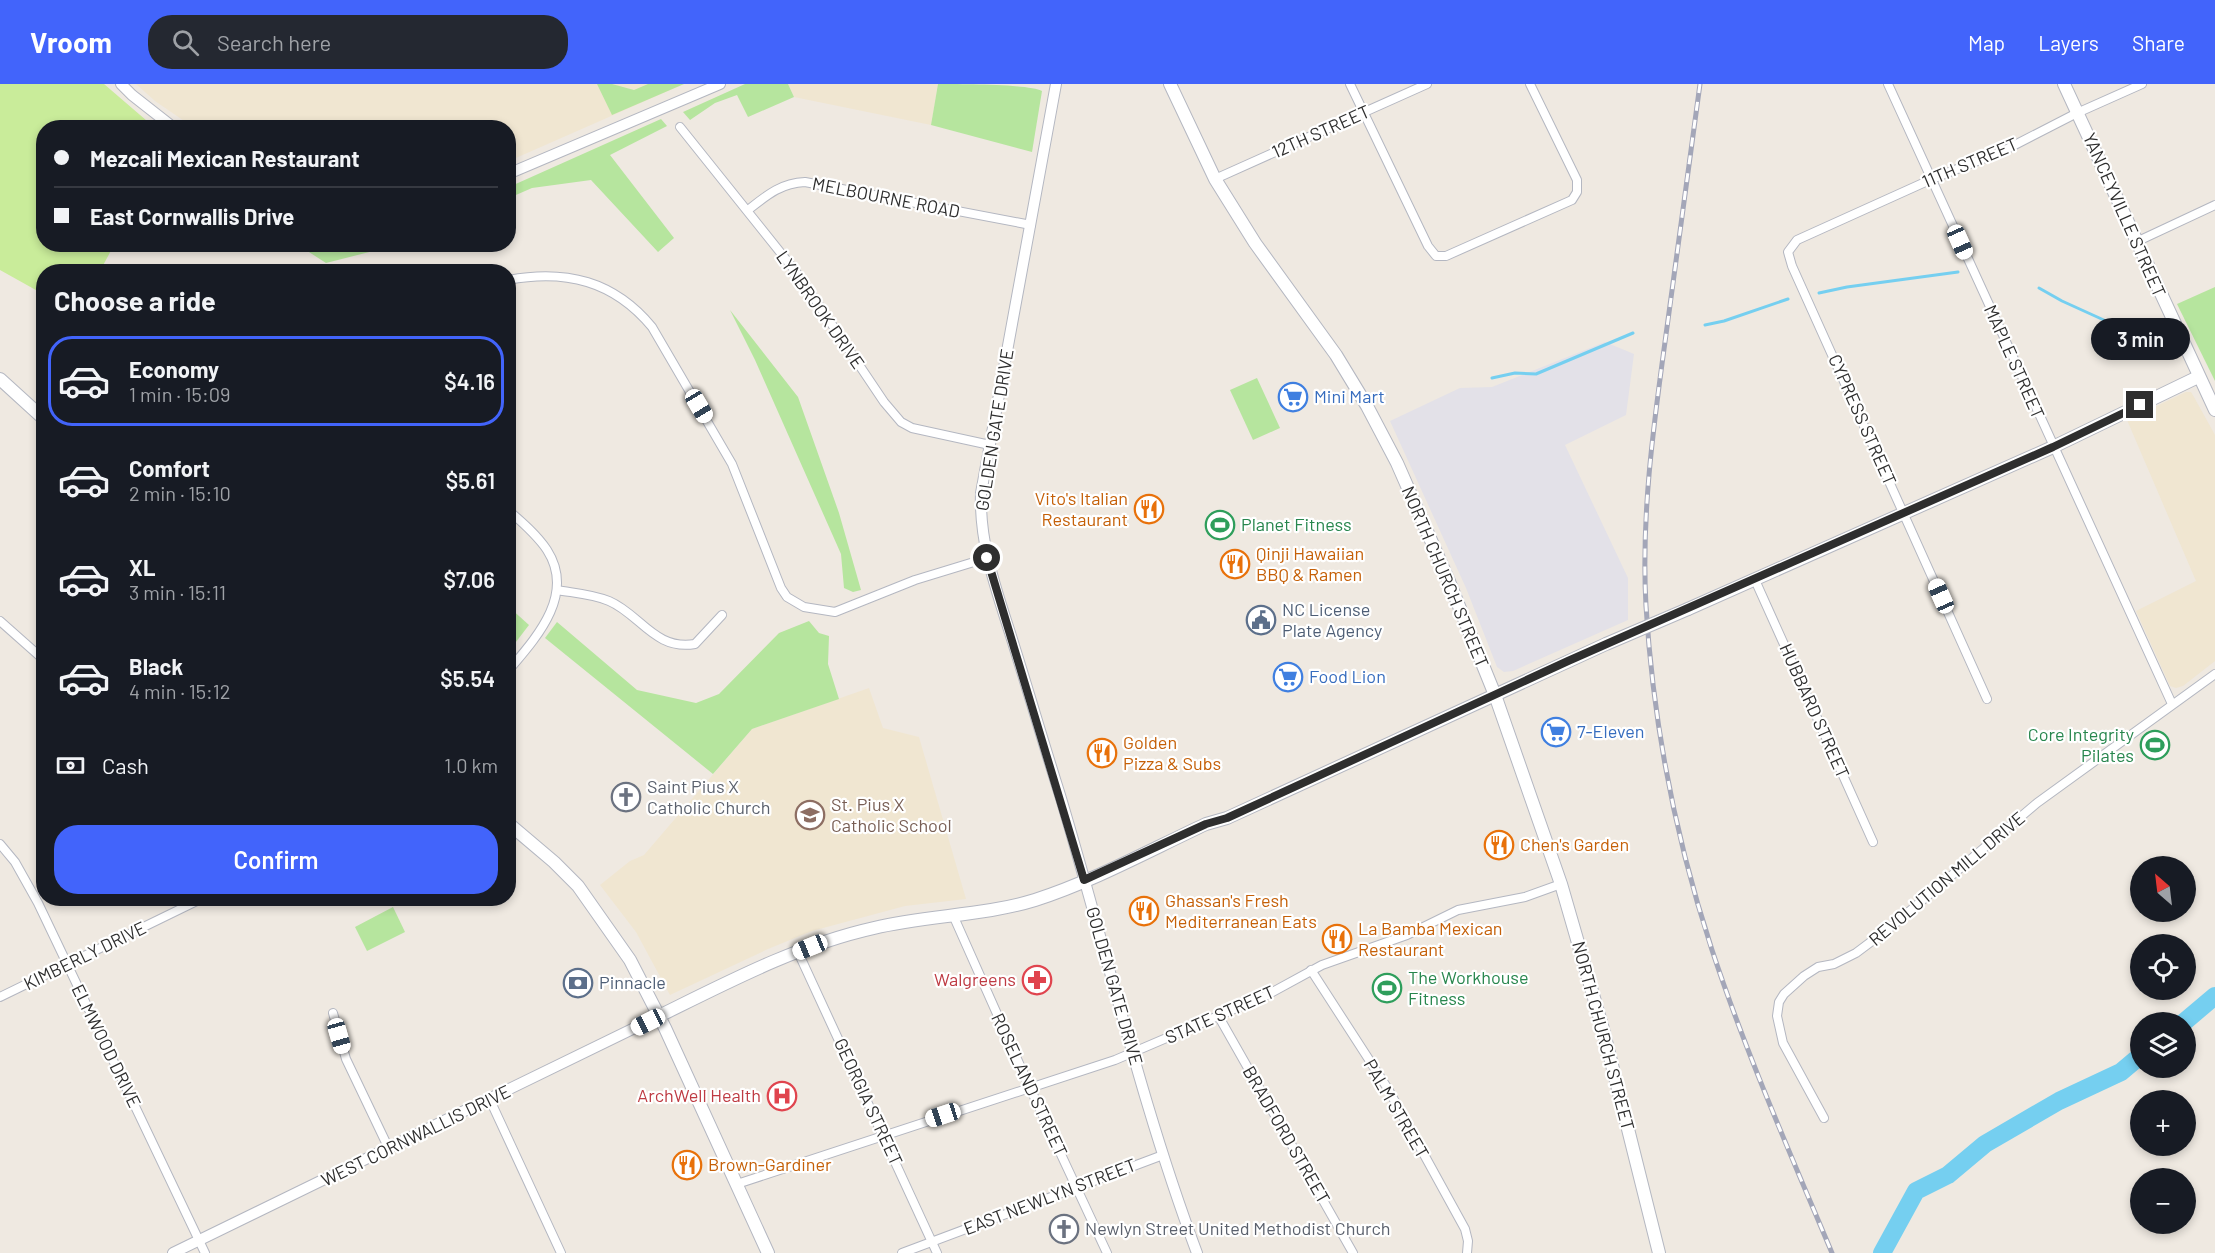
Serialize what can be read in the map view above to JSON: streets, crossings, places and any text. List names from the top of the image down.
{
  "streets": {
    "main road": ["YANCEYVILLE STREET", "NORTH CHURCH STREET"],
    "street": [
      "12TH STREET",
      "11TH STREET",
      "MELBOURNE ROAD",
      "LYNBROOK DRIVE",
      "MAPLE STREET",
      "CYPRESS STREET",
      "GOLDEN GATE DRIVE",
      "HUBBARD STREET",
      "REVOLUTION MILL DRIVE",
      "KIMBERLY DRIVE",
      "STATE STREET",
      "ELMWOOD DRIVE",
      "ROSELAND STREET",
      "GEORGIA STREET",
      "PALM STREET",
      "BRADFORD STREET",
      "WEST CORNWALLIS DRIVE",
      "EAST NEWLYN STREET"
    ]
  },
  "crossings": [
    ["12TH STREET", "NORTH CHURCH STREET"],
    ["11TH STREET", "YANCEYVILLE STREET"],
    ["11TH STREET", "MAPLE STREET"],
    ["11TH STREET", "CYPRESS STREET"],
    ["MELBOURNE ROAD", "LYNBROOK DRIVE"],
    ["MELBOURNE ROAD", "GOLDEN GATE DRIVE"],
    ["LYNBROOK DRIVE", "GOLDEN GATE DRIVE"],
    ["MAPLE STREET", "REVOLUTION MILL DRIVE"],
    ["GOLDEN GATE DRIVE", "STATE STREET"],
    ["GOLDEN GATE DRIVE", "EAST NEWLYN STREET"],
    ["NORTH CHURCH STREET", "STATE STREET"],
    ["KIMBERLY DRIVE", "ELMWOOD DRIVE"],
    ["STATE STREET", "ROSELAND STREET"],
    ["STATE STREET", "GEORGIA STREET"],
    ["STATE STREET", "PALM STREET"],
    ["STATE STREET", "BRADFORD STREET"],
    ["ELMWOOD DRIVE", "WEST CORNWALLIS DRIVE"],
    ["ROSELAND STREET", "EAST NEWLYN STREET"],
    ["GEORGIA STREET", "EAST NEWLYN STREET"]
  ],
  "places": {
    "supermarket": ["Mini Mart", "Food Lion", "7-Eleven"],
    "restaurant": [
      "Vito's Italian Restaurant",
      "Qinji Hawaiian BBQ & Ramen",
      "Golden Pizza & Subs",
      "Chen's Garden",
      "Ghassan's Fresh Mediterranean Eats",
      "La Bamba Mexican Restaurant",
      "Brown-Gardiner"
    ],
    "sports": ["Planet Fitness", "Core Integrity Pilates", "The Workhouse Fitness"],
    "public building": ["NC License Plate Agency"],
    "church": ["Saint Pius X Catholic Church", "Newlyn Street United Methodist Church"],
    "school or university": ["St. Pius X Catholic School"],
    "pharmacy": ["Walgreens"],
    "bank": ["Pinnacle"],
    "hospital": ["ArchWell Health"]
  },
  "north": "top left",
  "page": {
    "header": "Vroom",
    "search": "Search here",
    "nav": ["Map", "Layers", "Share"],
    "banner": ["Mezcali Mexican Restaurant", "East Cornwallis Drive"],
    "heading": "Choose a ride",
    "bubble": "3 min",
    "list": [
      {
        "name": "Economy",
        "note": "1 min · 15:09",
        "value": "$4.16"
      },
      {
        "name": "Comfort",
        "note": "2 min · 15:10",
        "value": "$5.61"
      },
      {
        "name": "XL",
        "note": "3 min · 15:11",
        "value": "$7.06"
      },
      {
        "name": "Black",
        "note": "4 min · 15:12",
        "value": "$5.54"
      }
    ],
    "pay": ["Cash", "1.0 km"],
    "buttons": "Confirm",
    "map_buttons": ["+", "−"]
  }
}
